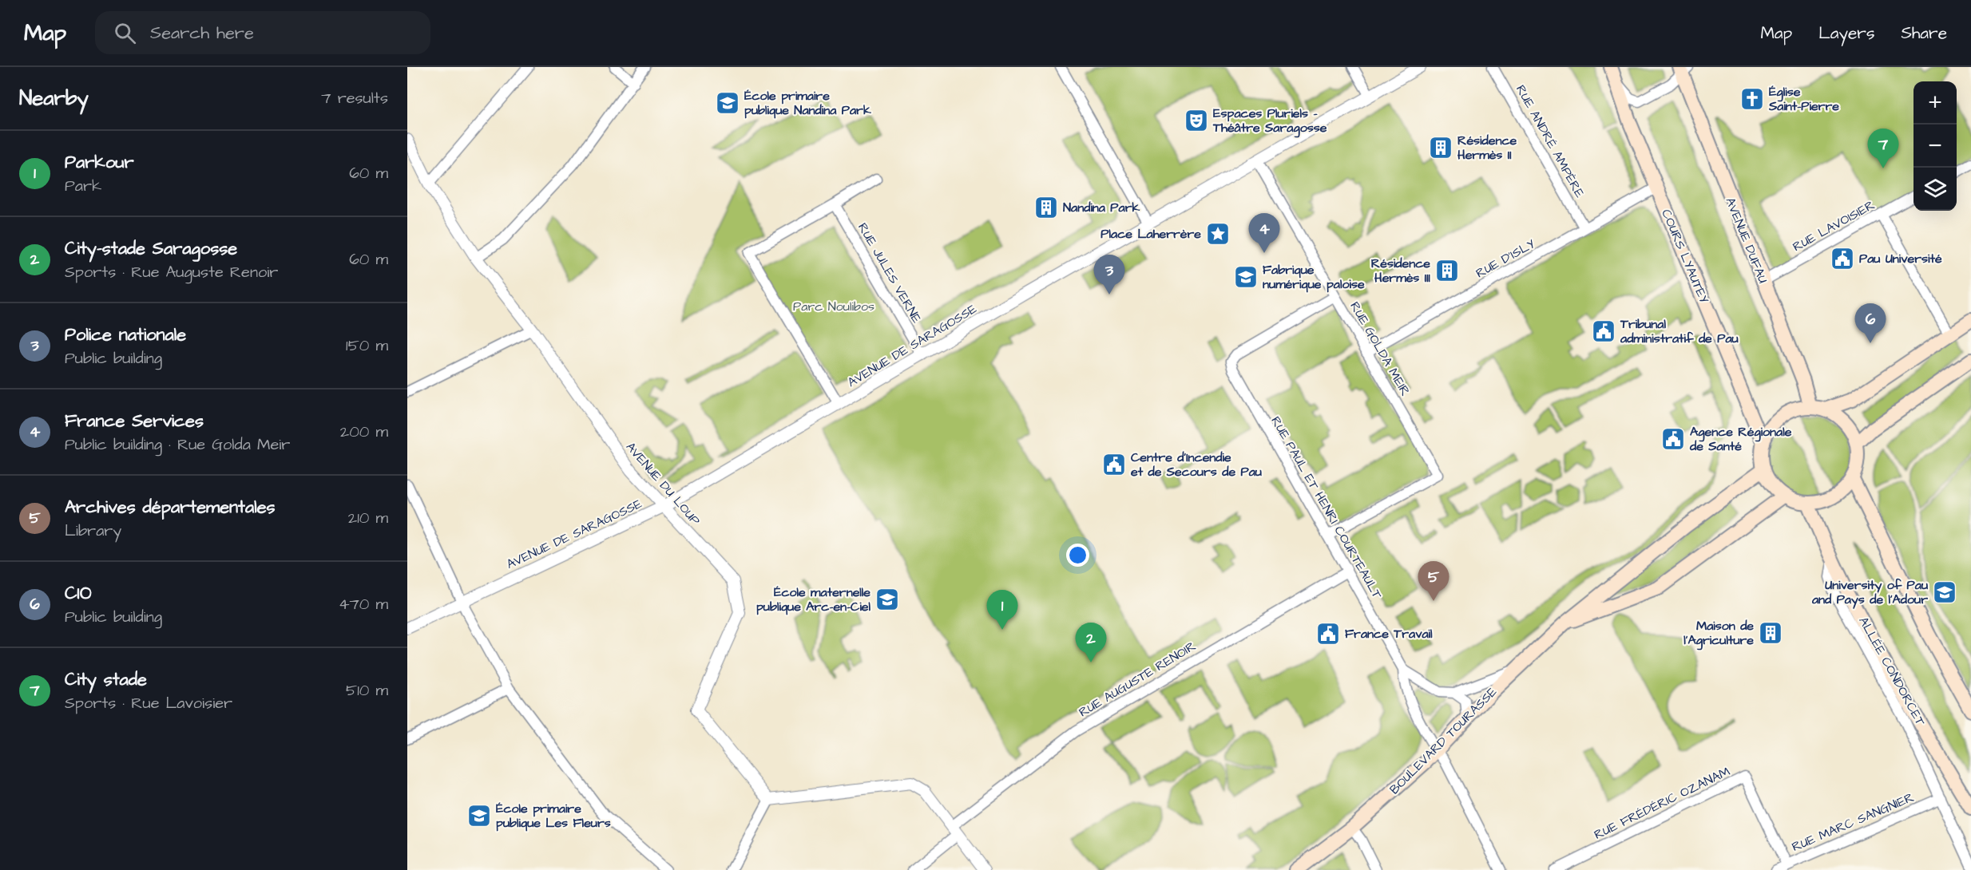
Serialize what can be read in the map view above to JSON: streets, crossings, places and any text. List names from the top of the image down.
{
  "streets": {
    "main road": [
      "AVENUE DUFAU",
      "COURS LYAUTEY",
      "ALLÉE CONDORCET",
      "BOULEVARD TOURASSE"
    ],
    "street": [
      "RUE ANDRÉ AMPÈRE",
      "RUE LAVOISIER",
      "RUE D'ISLY",
      "RUE JULES VERNE",
      "AVENUE DE SARAGOSSE",
      "RUE GOLDA MEIR",
      "AVENUE DU LOUP",
      "RUE PAUL ET HENRI COURTEAULT",
      "RUE AUGUSTE RENOIR",
      "RUE FRÉDÉRIC OZANAM",
      "RUE MARC SANGNIER"
    ]
  },
  "crossings": [
    ["RUE ANDRÉ AMPÈRE", "RUE D'ISLY"],
    ["RUE LAVOISIER", "AVENUE DUFAU"],
    ["AVENUE DUFAU", "COURS LYAUTEY"],
    ["AVENUE DUFAU", "ALLÉE CONDORCET"],
    ["AVENUE DUFAU", "BOULEVARD TOURASSE"],
    ["COURS LYAUTEY", "RUE D'ISLY"],
    ["COURS LYAUTEY", "ALLÉE CONDORCET"],
    ["COURS LYAUTEY", "BOULEVARD TOURASSE"],
    ["RUE D'ISLY", "RUE GOLDA MEIR"],
    ["RUE JULES VERNE", "AVENUE DE SARAGOSSE"],
    ["AVENUE DE SARAGOSSE", "RUE GOLDA MEIR"],
    ["AVENUE DE SARAGOSSE", "AVENUE DU LOUP"],
    ["RUE GOLDA MEIR", "RUE PAUL ET HENRI COURTEAULT"],
    ["RUE PAUL ET HENRI COURTEAULT", "RUE AUGUSTE RENOIR"],
    ["RUE PAUL ET HENRI COURTEAULT", "BOULEVARD TOURASSE"],
    ["ALLÉE CONDORCET", "BOULEVARD TOURASSE"],
    ["RUE FRÉDÉRIC OZANAM", "RUE MARC SANGNIER"]
  ],
  "parks": ["Parc Noulibos"],
  "places": {
    "church": ["Église Saint-Pierre"],
    "school or university": [
      "École primaire publique Nandina Park",
      "Fabrique numérique paloise",
      "University of Pau and Pays de l'Adour",
      "École maternelle publique Arc-en-Ciel",
      "École primaire publique Les Fleurs"
    ],
    "theatre": ["Espaces Pluriels - Théâtre Saragosse"],
    "building": [
      "Résidence Hermès II",
      "Nandina Park",
      "Résidence Hermès III",
      "Maison de l'Agriculture"
    ],
    "place": ["Place Laherrère"],
    "public building": [
      "Pau Université",
      "Tribunal administratif de Pau",
      "Agence Régionale de Santé",
      "Centre d'Incendie et de Secours de Pau",
      "France Travail"
    ]
  },
  "page": {
    "header": "Map",
    "search": "Search here",
    "nav": ["Map", "Layers", "Share"],
    "heading": ["Nearby", "7 results"],
    "map_buttons": ["+", "−"],
    "pins": [
      "7",
      "4",
      "3",
      "6",
      "5",
      "1",
      "2"
    ],
    "list": [
      {
        "mark": "1",
        "name": "Parkour",
        "note": "Park",
        "value": "60 m"
      },
      {
        "mark": "2",
        "name": "City-stade Saragosse",
        "note": "Sports · Rue Auguste Renoir",
        "value": "60 m"
      },
      {
        "mark": "3",
        "name": "Police nationale",
        "note": "Public building",
        "value": "150 m"
      },
      {
        "mark": "4",
        "name": "France Services",
        "note": "Public building · Rue Golda Meir",
        "value": "200 m"
      },
      {
        "mark": "5",
        "name": "Archives départementales",
        "note": "Library",
        "value": "210 m"
      },
      {
        "mark": "6",
        "name": "CIO",
        "note": "Public building",
        "value": "470 m"
      },
      {
        "mark": "7",
        "name": "City stade",
        "note": "Sports · Rue Lavoisier",
        "value": "510 m"
      }
    ]
  }
}
